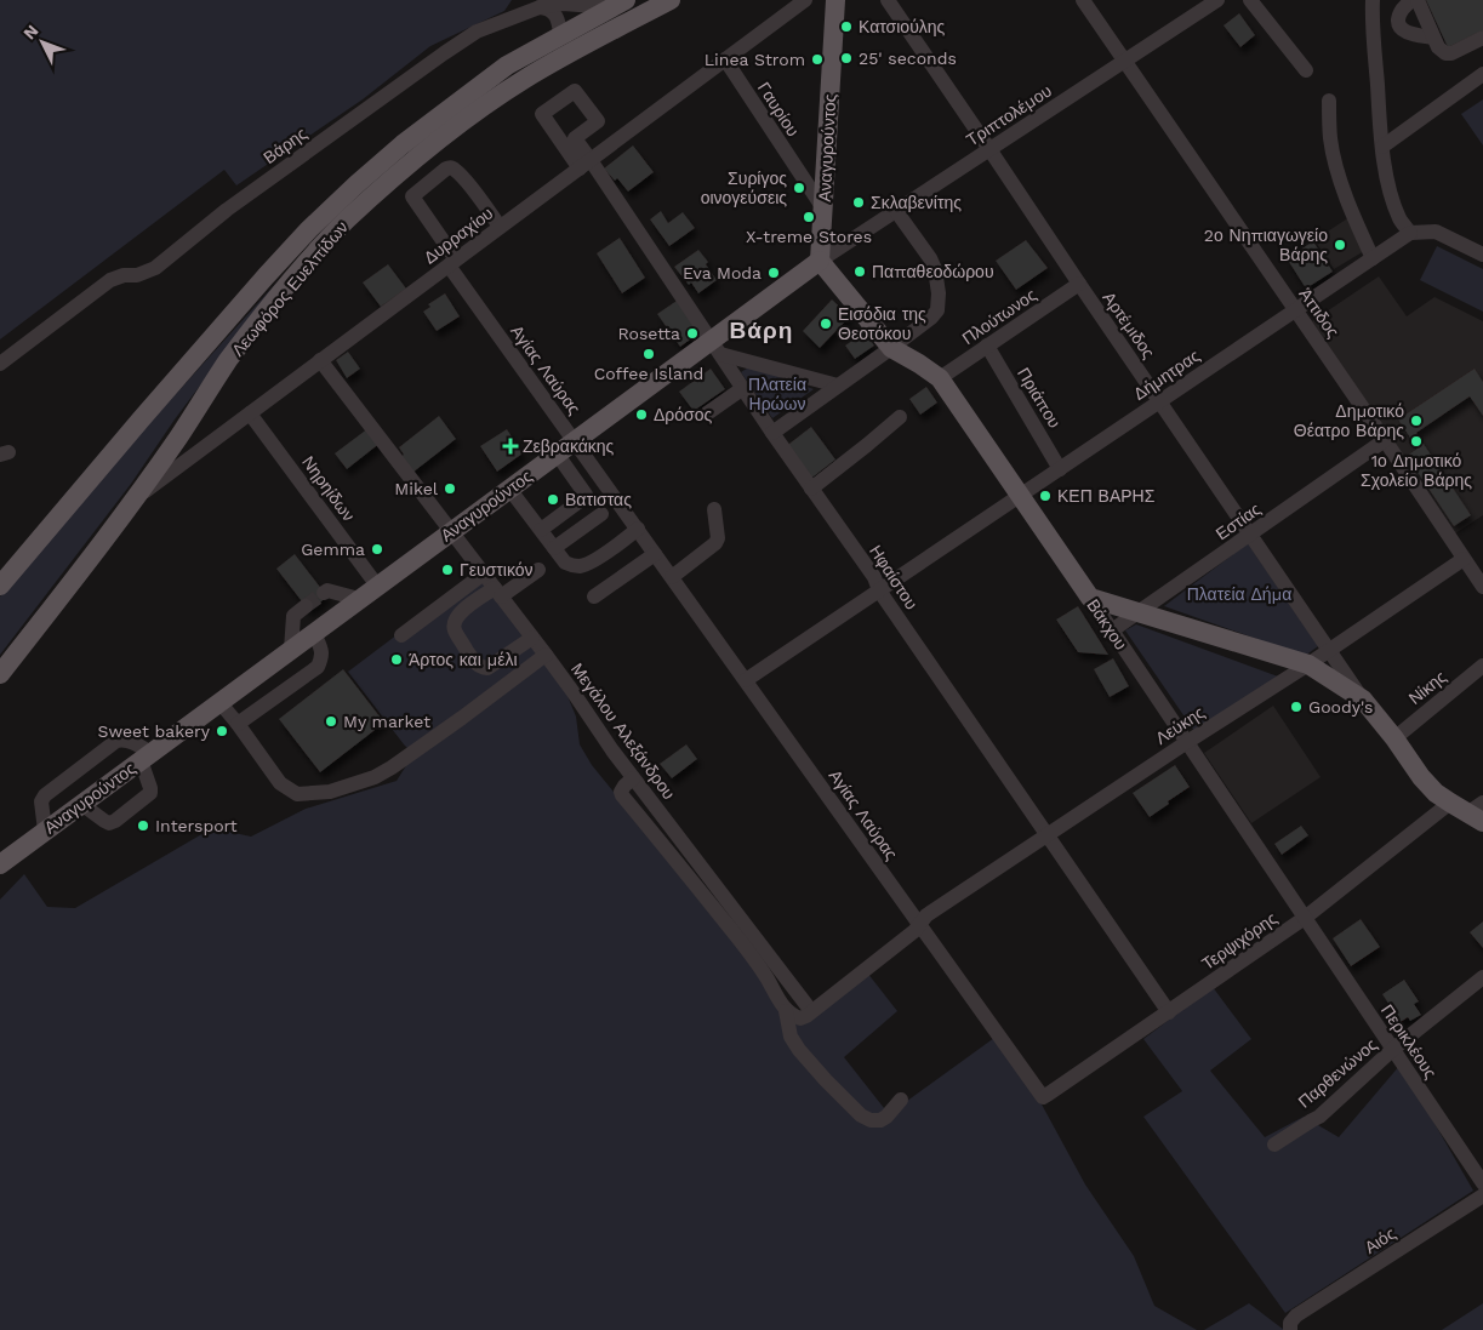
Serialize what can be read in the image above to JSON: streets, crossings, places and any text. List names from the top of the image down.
{
  "streets": {
    "main road": ["Αναγυρούντος", "Λεωφόρος Ευελπίδων", "Βάκχου"],
    "street": [
      "Γαυρίου",
      "Τριπτολέμου",
      "Βάρης",
      "Δυρραχίου",
      "Άττιδος",
      "Πλούτωνος",
      "Αρτέμιδος",
      "Αγίας Λαύρας",
      "Δήμητρας",
      "Πριάπου",
      "Νηρηίδων",
      "Εστίας",
      "Ηφαίστου",
      "Νίκης",
      "Λεύκης",
      "Μεγάλου Αλεξάνδρου",
      "Τερψιχόρης",
      "Περικλέους",
      "Παρθενώνος",
      "Αιός"
    ]
  },
  "crossings": [
    ["Γαυρίου", "Αναγυρούντος"],
    ["Γαυρίου", "Δυρραχίου"],
    ["Τριπτολέμου", "Αναγυρούντος"],
    ["Τριπτολέμου", "Άττιδος"],
    ["Τριπτολέμου", "Αρτέμιδος"],
    ["Βάρης", "Λεωφόρος Ευελπίδων"],
    ["Αναγυρούντος", "Αγίας Λαύρας"],
    ["Αναγυρούντος", "Νηρηίδων"],
    ["Αναγυρούντος", "Ηφαίστου"],
    ["Αναγυρούντος", "Μεγάλου Αλεξάνδρου"],
    ["Δυρραχίου", "Λεωφόρος Ευελπίδων"],
    ["Δυρραχίου", "Αγίας Λαύρας"],
    ["Δυρραχίου", "Νηρηίδων"],
    ["Δυρραχίου", "Ηφαίστου"],
    ["Δυρραχίου", "Μεγάλου Αλεξάνδρου"],
    ["Λεωφόρος Ευελπίδων", "Αγίας Λαύρας"],
    ["Άττιδος", "Δήμητρας"],
    ["Άττιδος", "Εστίας"],
    ["Άττιδος", "Λεύκης"],
    ["Πλούτωνος", "Αρτέμιδος"],
    ["Πλούτωνος", "Πριάπου"],
    ["Πλούτωνος", "Βάκχου"],
    ["Αρτέμιδος", "Δήμητρας"],
    ["Αρτέμιδος", "Εστίας"],
    ["Αρτέμιδος", "Λεύκης"],
    ["Αγίας Λαύρας", "Δήμητρας"],
    ["Αγίας Λαύρας", "Λεύκης"],
    ["Αγίας Λαύρας", "Τερψιχόρης"],
    ["Δήμητρας", "Πριάπου"],
    ["Δήμητρας", "Ηφαίστου"],
    ["Δήμητρας", "Βάκχου"],
    ["Εστίας", "Βάκχου"],
    ["Ηφαίστου", "Λεύκης"],
    ["Ηφαίστου", "Τερψιχόρης"],
    ["Βάκχου", "Λεύκης"],
    ["Βάκχου", "Τερψιχόρης"],
    ["Βάκχου", "Περικλέους"],
    ["Τερψιχόρης", "Περικλέους"],
    ["Περικλέους", "Παρθενώνος"]
  ],
  "districts": ["Βάρη"],
  "parks": ["Πλατεία Ηρώων", "Πλατεία Δήμα"],
  "places": {
    "other": [
      "Κατσιούλης",
      "25' seconds",
      "Linea Strom",
      "Συρίγος οινογεύσεις",
      "Σκλαβενίτης",
      "X-treme Stores",
      "2ο Νηπιαγωγείο Βάρης",
      "Παπαθεοδώρου",
      "Eva Moda",
      "Εισόδια της Θεοτόκου",
      "Rosetta",
      "Coffee Island",
      "Δρόσος",
      "Δημοτικό Θέατρο Βάρης",
      "1ο Δημοτικό Σχολείο Βάρης",
      "Mikel",
      "ΚΕΠ ΒΑΡΗΣ",
      "Βατιστας",
      "Gemma",
      "Γευστικόν",
      "Άρτος και μέλι",
      "Goody's",
      "My market",
      "Sweet bakery",
      "Intersport"
    ],
    "health": ["Ζεβρακάκης"]
  },
  "north": "top left"
}
